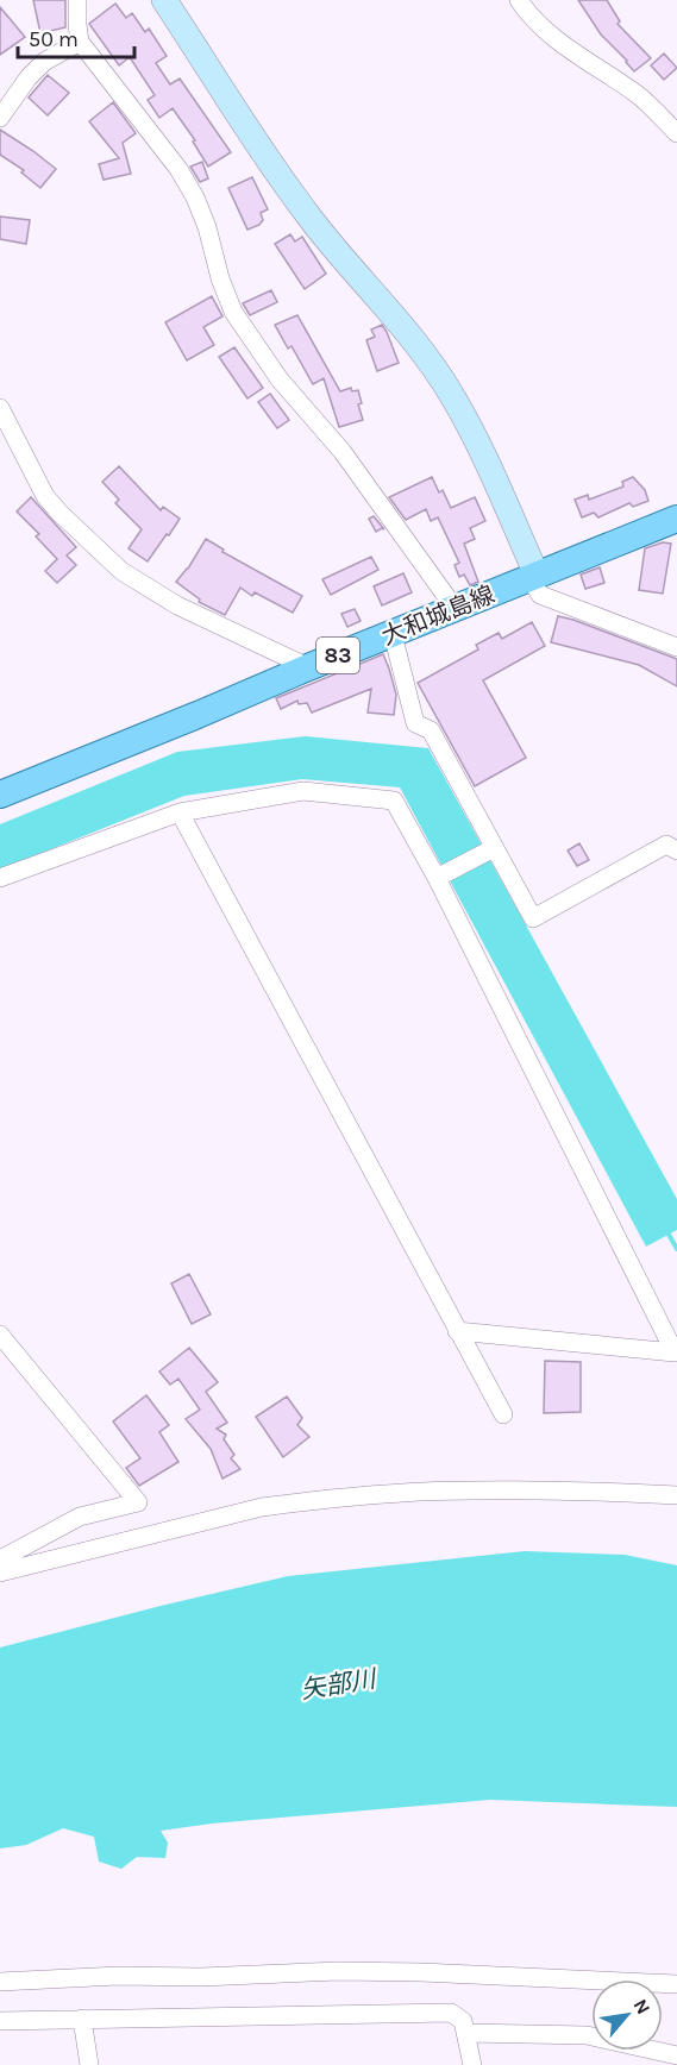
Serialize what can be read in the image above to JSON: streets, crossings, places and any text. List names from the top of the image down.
{
  "streets": {
    "main road": ["大和城島線", "83"]
  },
  "water": ["矢部川"],
  "scale_bar": "50 m",
  "north": "top right"
}
